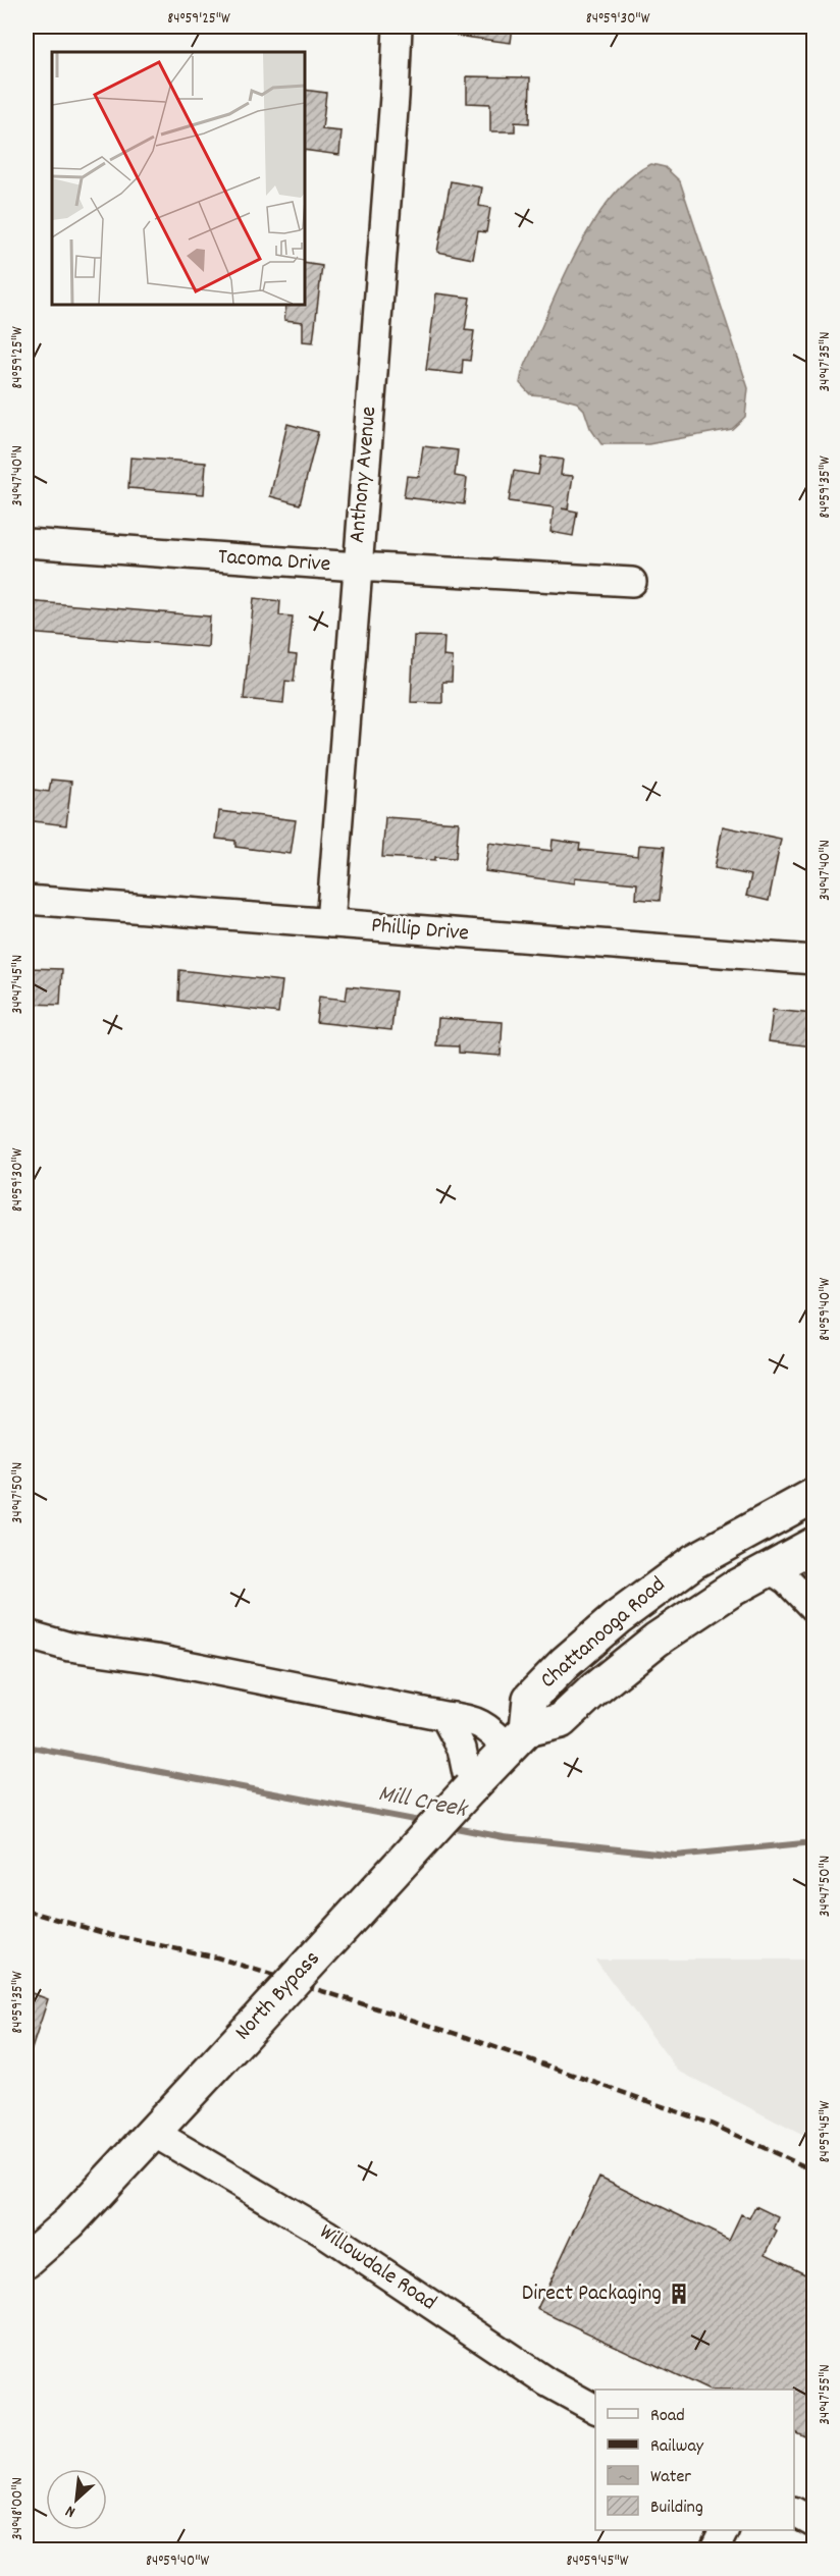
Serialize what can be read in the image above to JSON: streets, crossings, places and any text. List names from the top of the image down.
{
  "streets": {
    "highway": ["Chattanooga Road", "North Bypass"],
    "street": [
      "Anthony Avenue",
      "Tacoma Drive",
      "Phillip Drive",
      "Willowdale Road"
    ]
  },
  "crossings": [
    ["Anthony Avenue", "Tacoma Drive"],
    ["Anthony Avenue", "Phillip Drive"],
    ["Chattanooga Road", "North Bypass"],
    ["North Bypass", "Willowdale Road"]
  ],
  "water": ["Mill Creek"],
  "places": {
    "building": ["Direct Packaging"]
  },
  "legend": [
    "Road",
    "Railway",
    "Water",
    "Building"
  ],
  "north": "bottom left",
  "coordinates": [
    "84°59'25\"W",
    "84°59'30\"W",
    "34°47'35\"N",
    "34°47'40\"N",
    "84°59'35\"W",
    "34°47'45\"N",
    "84°59'40\"W",
    "34°47'50\"N",
    "84°59'45\"W",
    "34°47'55\"N",
    "34°48'00\"N"
  ]
}
